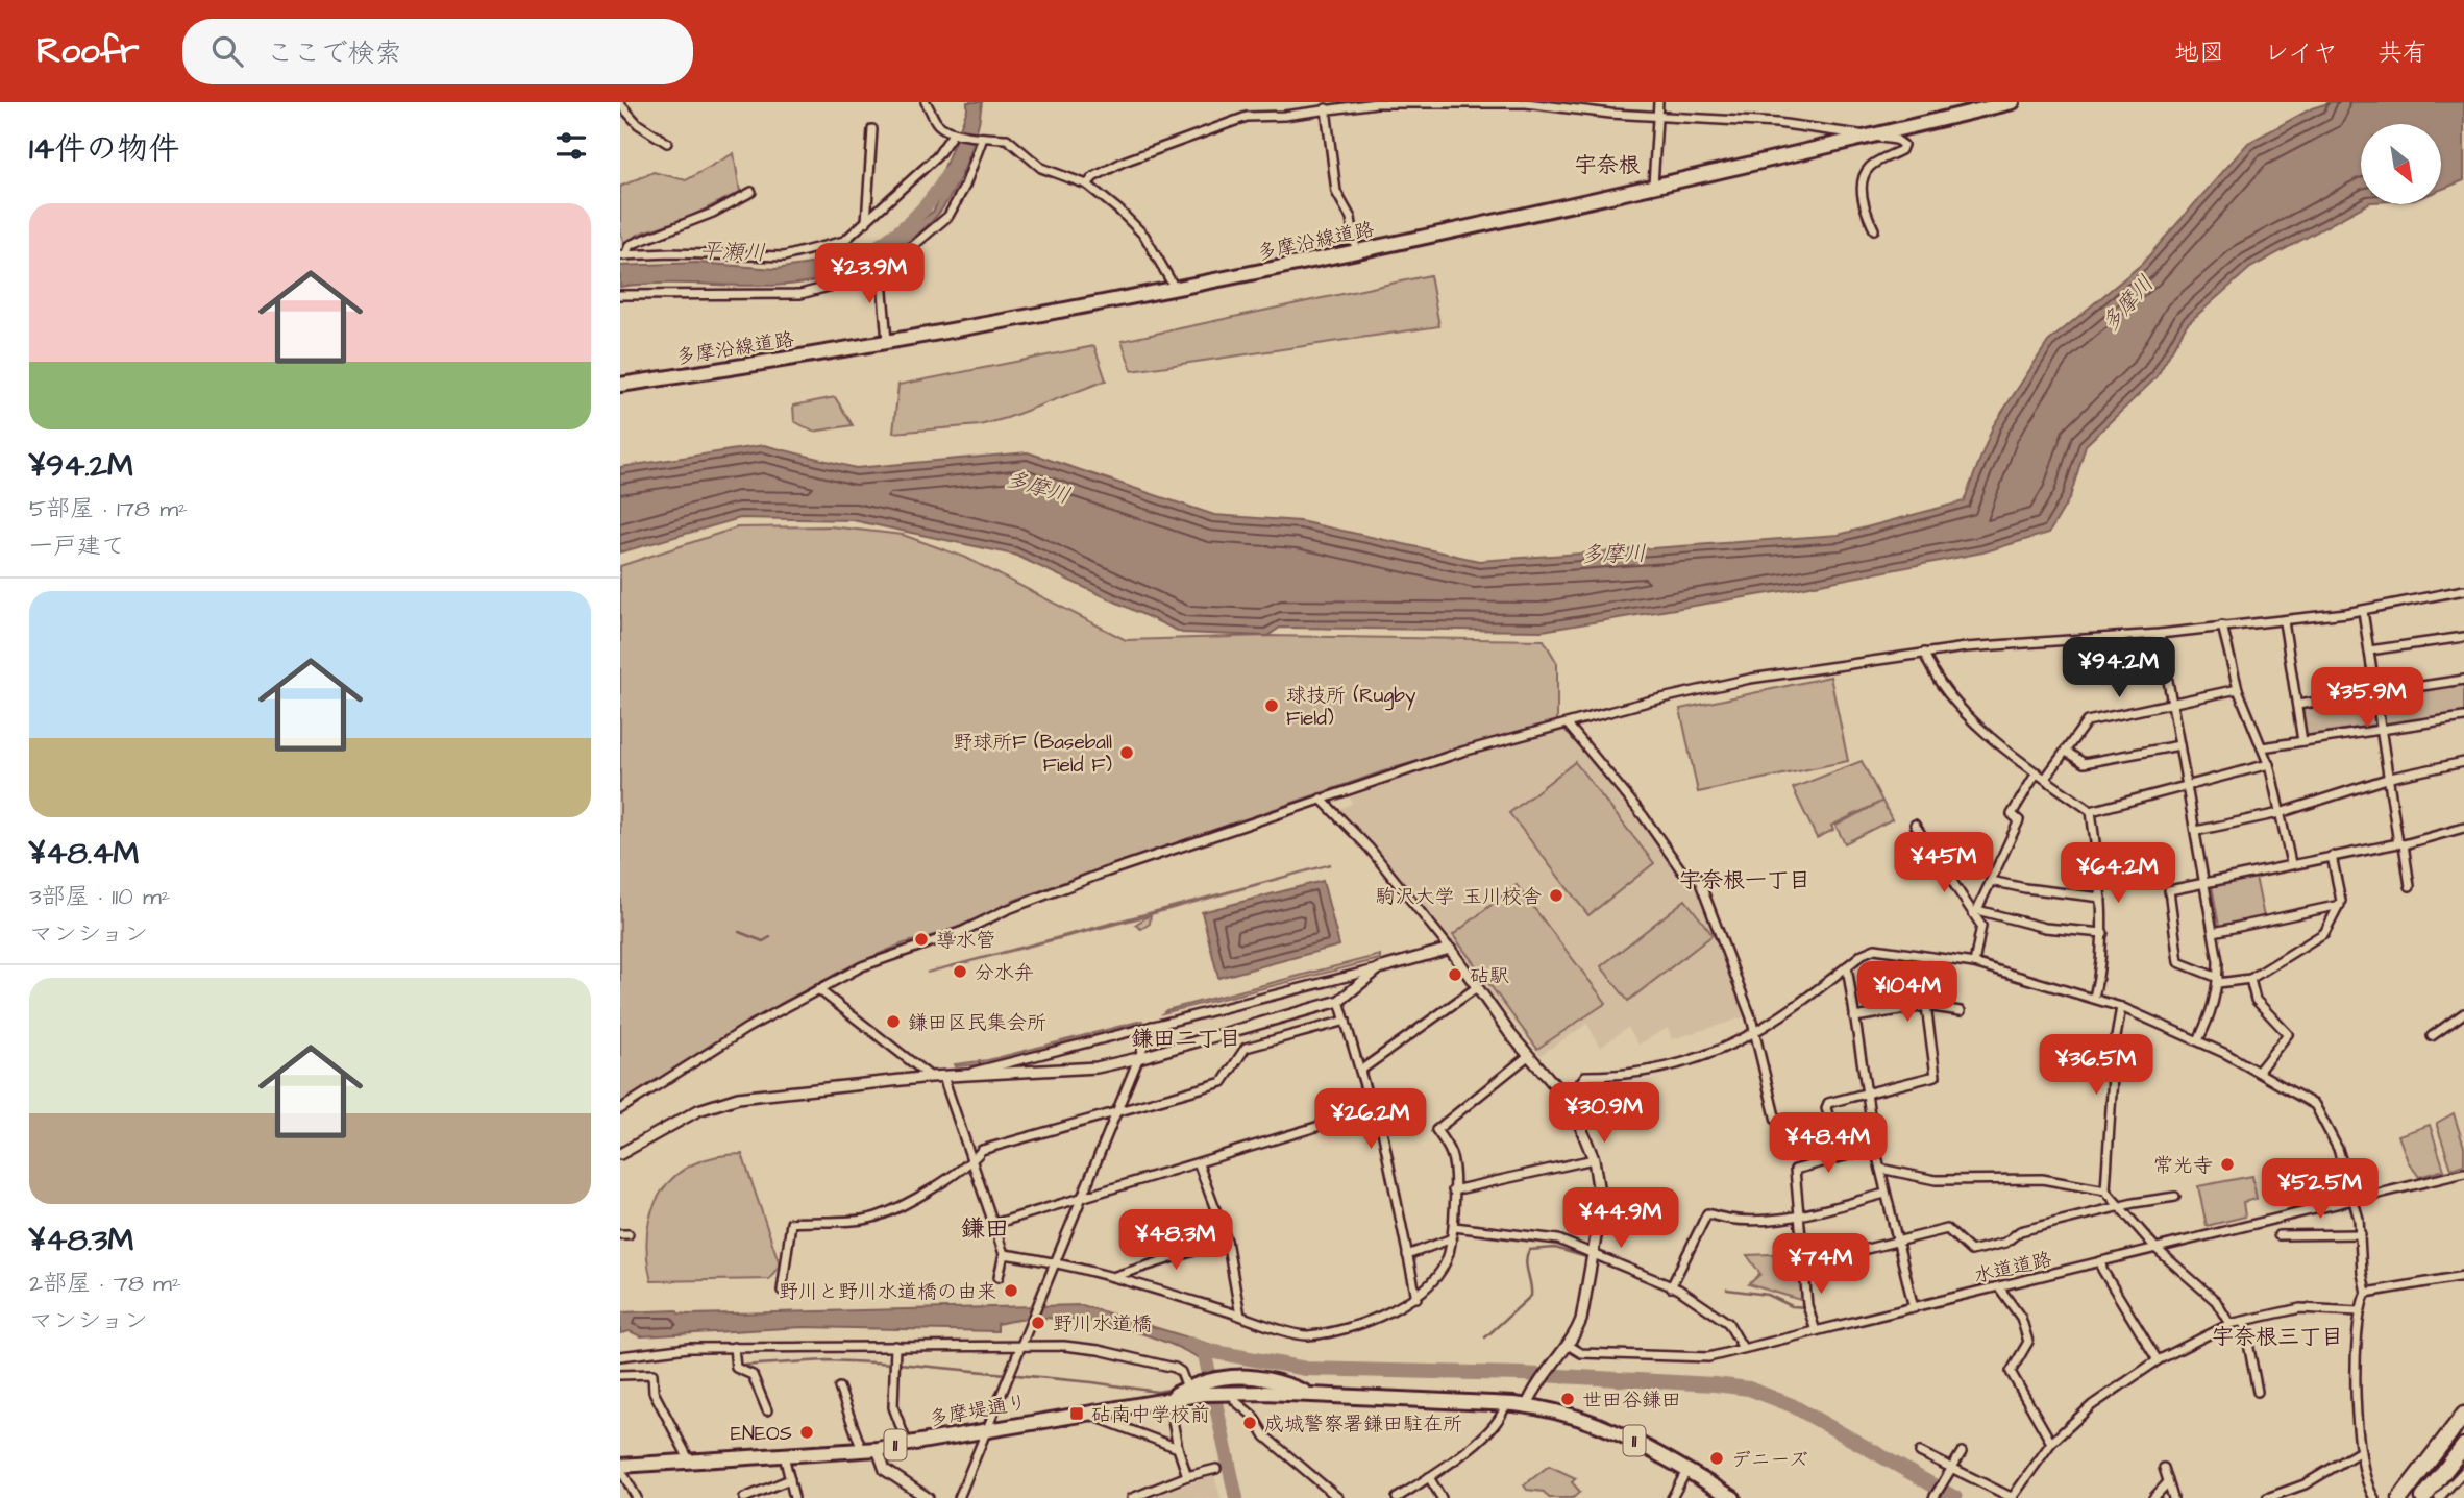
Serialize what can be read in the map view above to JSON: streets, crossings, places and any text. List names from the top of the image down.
{
  "streets": {
    "main road": ["多摩沿線道路", "多摩堤通り", "11"],
    "street": ["水道道路"]
  },
  "districts": [
    "宇奈根",
    "宇奈根一丁目",
    "鎌田二丁目",
    "鎌田",
    "宇奈根三丁目"
  ],
  "water": ["平瀬川", "多摩川"],
  "places": {
    "other": [
      "球技所 (Rugby Field)",
      "野球所F (Baseball Field F)",
      "駒沢大学 玉川校舎",
      "導水管",
      "分水弁",
      "砧駅",
      "鎌田区民集会所",
      "常光寺",
      "野川と野川水道橋の由来",
      "野川水道橋",
      "世田谷鎌田",
      "成城警察署鎌田駐在所",
      "ENEOS",
      "デニーズ"
    ],
    "transit": ["砧南中学校前"]
  },
  "north": "bottom right",
  "page": {
    "header": "Roofr",
    "search": "ここで検索",
    "nav": ["地図", "レイヤ", "共有"],
    "heading": "14件の物件",
    "list": [
      {
        "name": "¥94.2M",
        "note": "5部屋 · 178 m² · 一戸建て"
      },
      {
        "name": "¥48.4M",
        "note": "3部屋 · 110 m² · マンション"
      },
      {
        "name": "¥48.3M",
        "note": "2部屋 · 78 m² · マンション"
      }
    ],
    "price": [
      "¥23.9M",
      "¥94.2M",
      "¥35.9M",
      "¥45M",
      "¥64.2M",
      "¥104M",
      "¥36.5M",
      "¥30.9M",
      "¥26.2M",
      "¥48.4M",
      "¥52.5M",
      "¥44.9M",
      "¥48.3M",
      "¥74M"
    ]
  }
}
